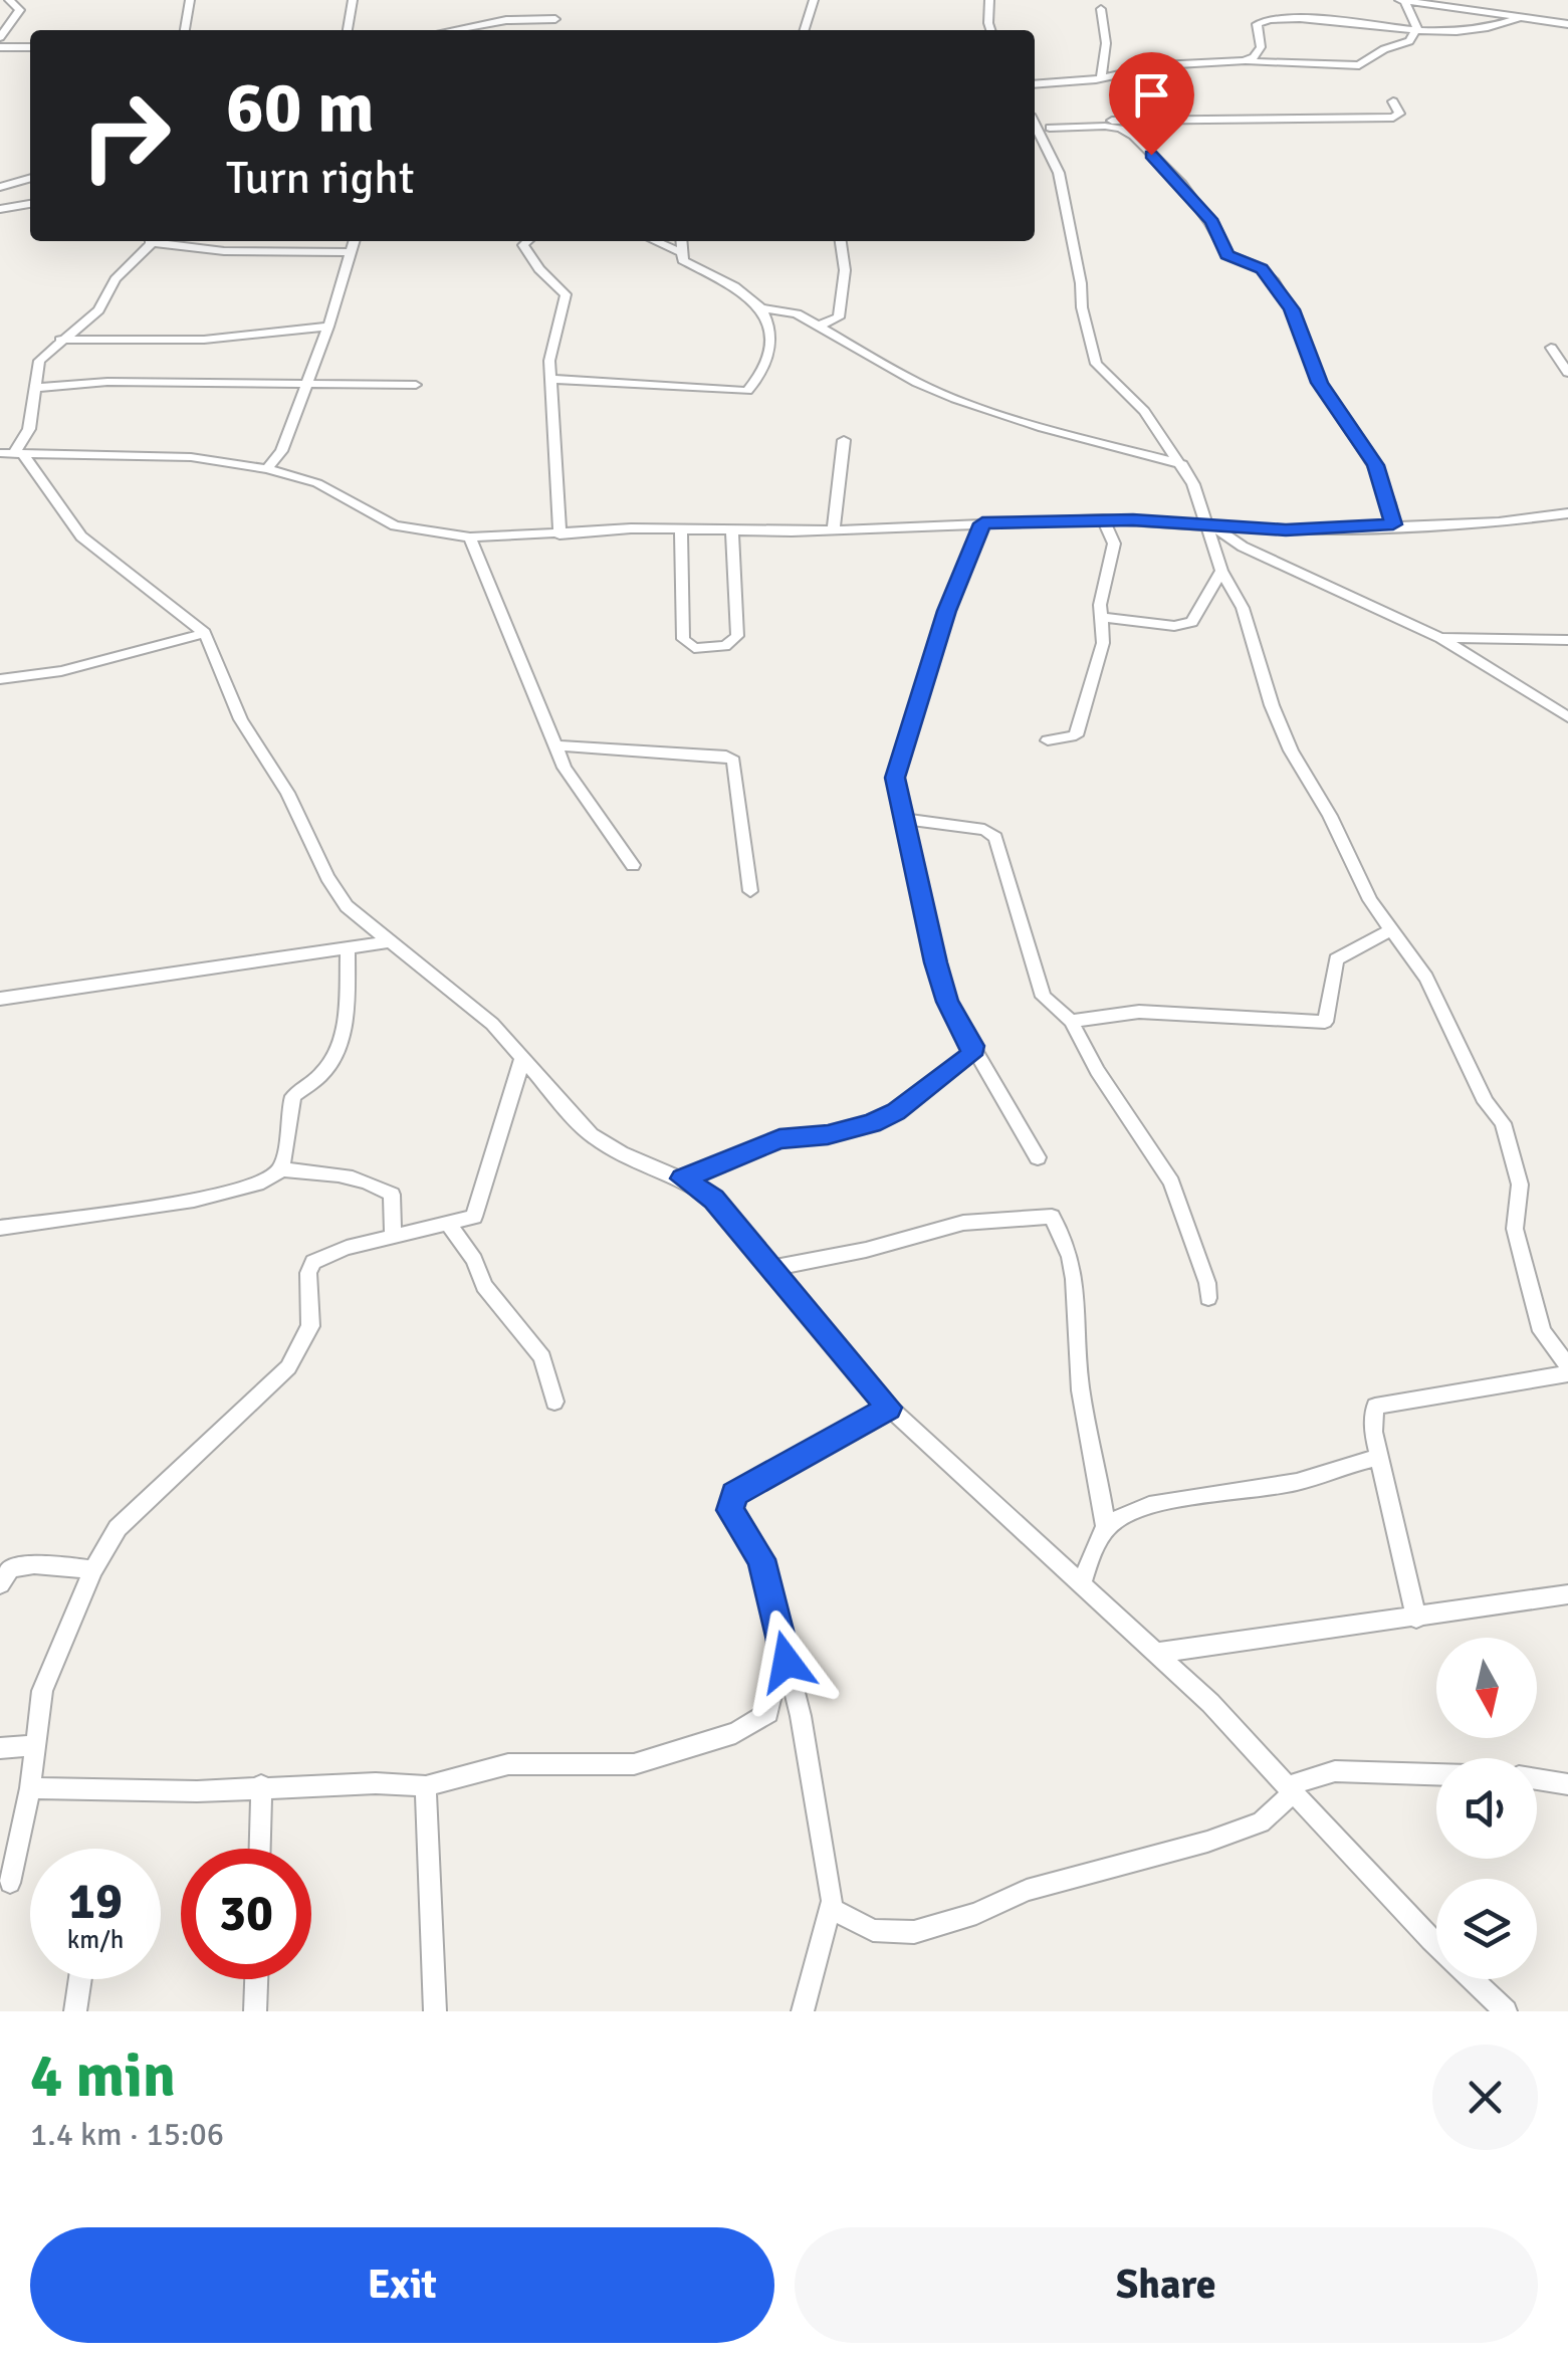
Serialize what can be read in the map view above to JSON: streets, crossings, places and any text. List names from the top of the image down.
{
  "north": "bottom",
  "page": {
    "turn": ["60 m", "Turn right"],
    "speed": "19 km/h",
    "limit": "30",
    "heading": ["4 min", "1.4 km · 15:06"],
    "buttons": ["Exit", "Share"]
  }
}
